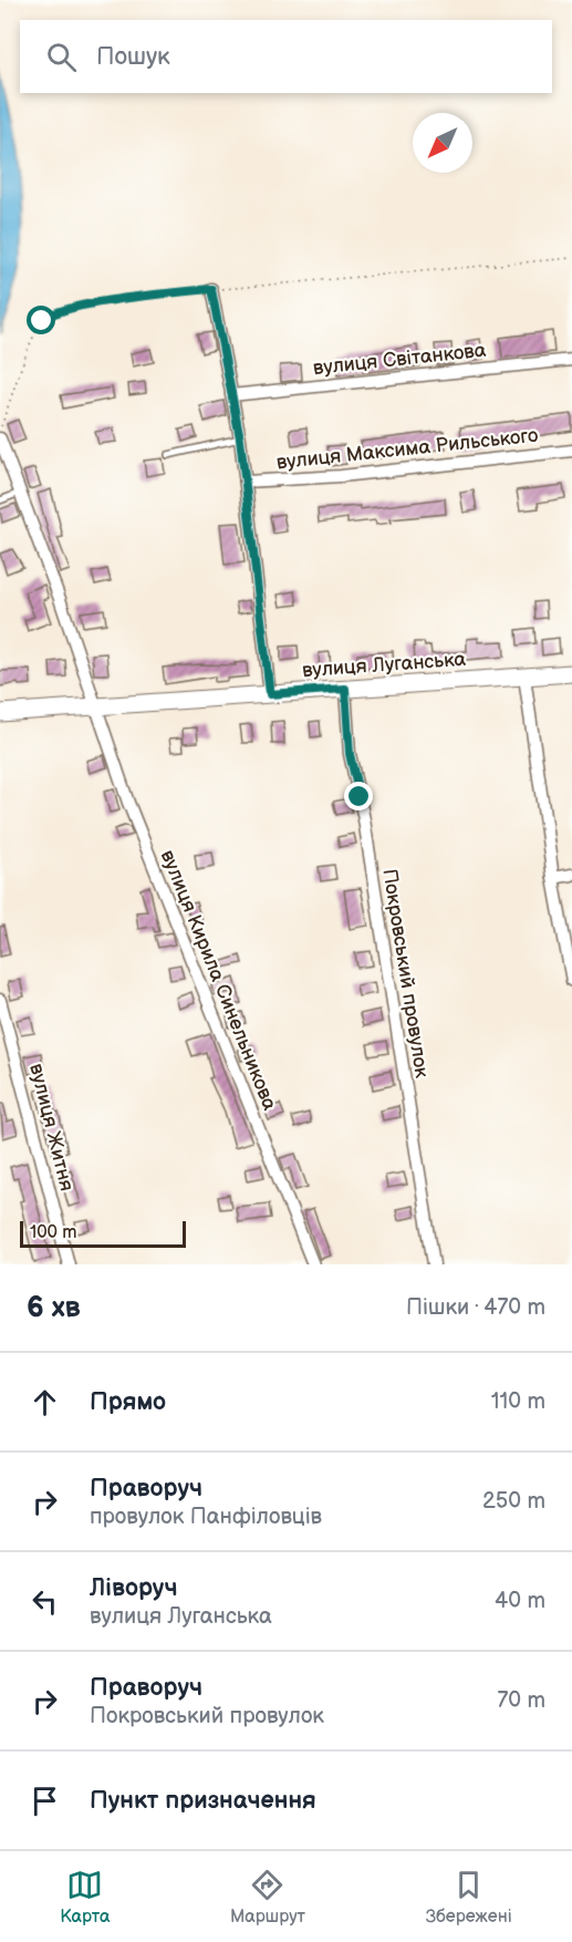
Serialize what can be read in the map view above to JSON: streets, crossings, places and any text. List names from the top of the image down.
{
  "streets": {
    "main road": ["вулиця Луганська"],
    "street": [
      "вулиця Світанкова",
      "вулиця Максима Рильського",
      "Покровський провулок",
      "вулиця Кирила Синельникова",
      "вулиця Житня"
    ]
  },
  "crossings": [
    ["вулиця Луганська", "Покровський провулок"],
    ["вулиця Луганська", "вулиця Кирила Синельникова"]
  ],
  "scale_bar": "100 m",
  "north": "bottom left",
  "page": {
    "search": "Пошук",
    "scale": "100 m",
    "heading": ["6 хв", "Пішки · 470 m"],
    "list": [
      ["Прямо", "110 m"],
      ["Праворуч", "провулок Панфіловців", "250 m"],
      ["Ліворуч", "вулиця Луганська", "40 m"],
      ["Праворуч", "Покровський провулок", "70 m"],
      "Пункт призначення"
    ],
    "nav": ["Карта", "Маршрут", "Збережені"]
  }
}
